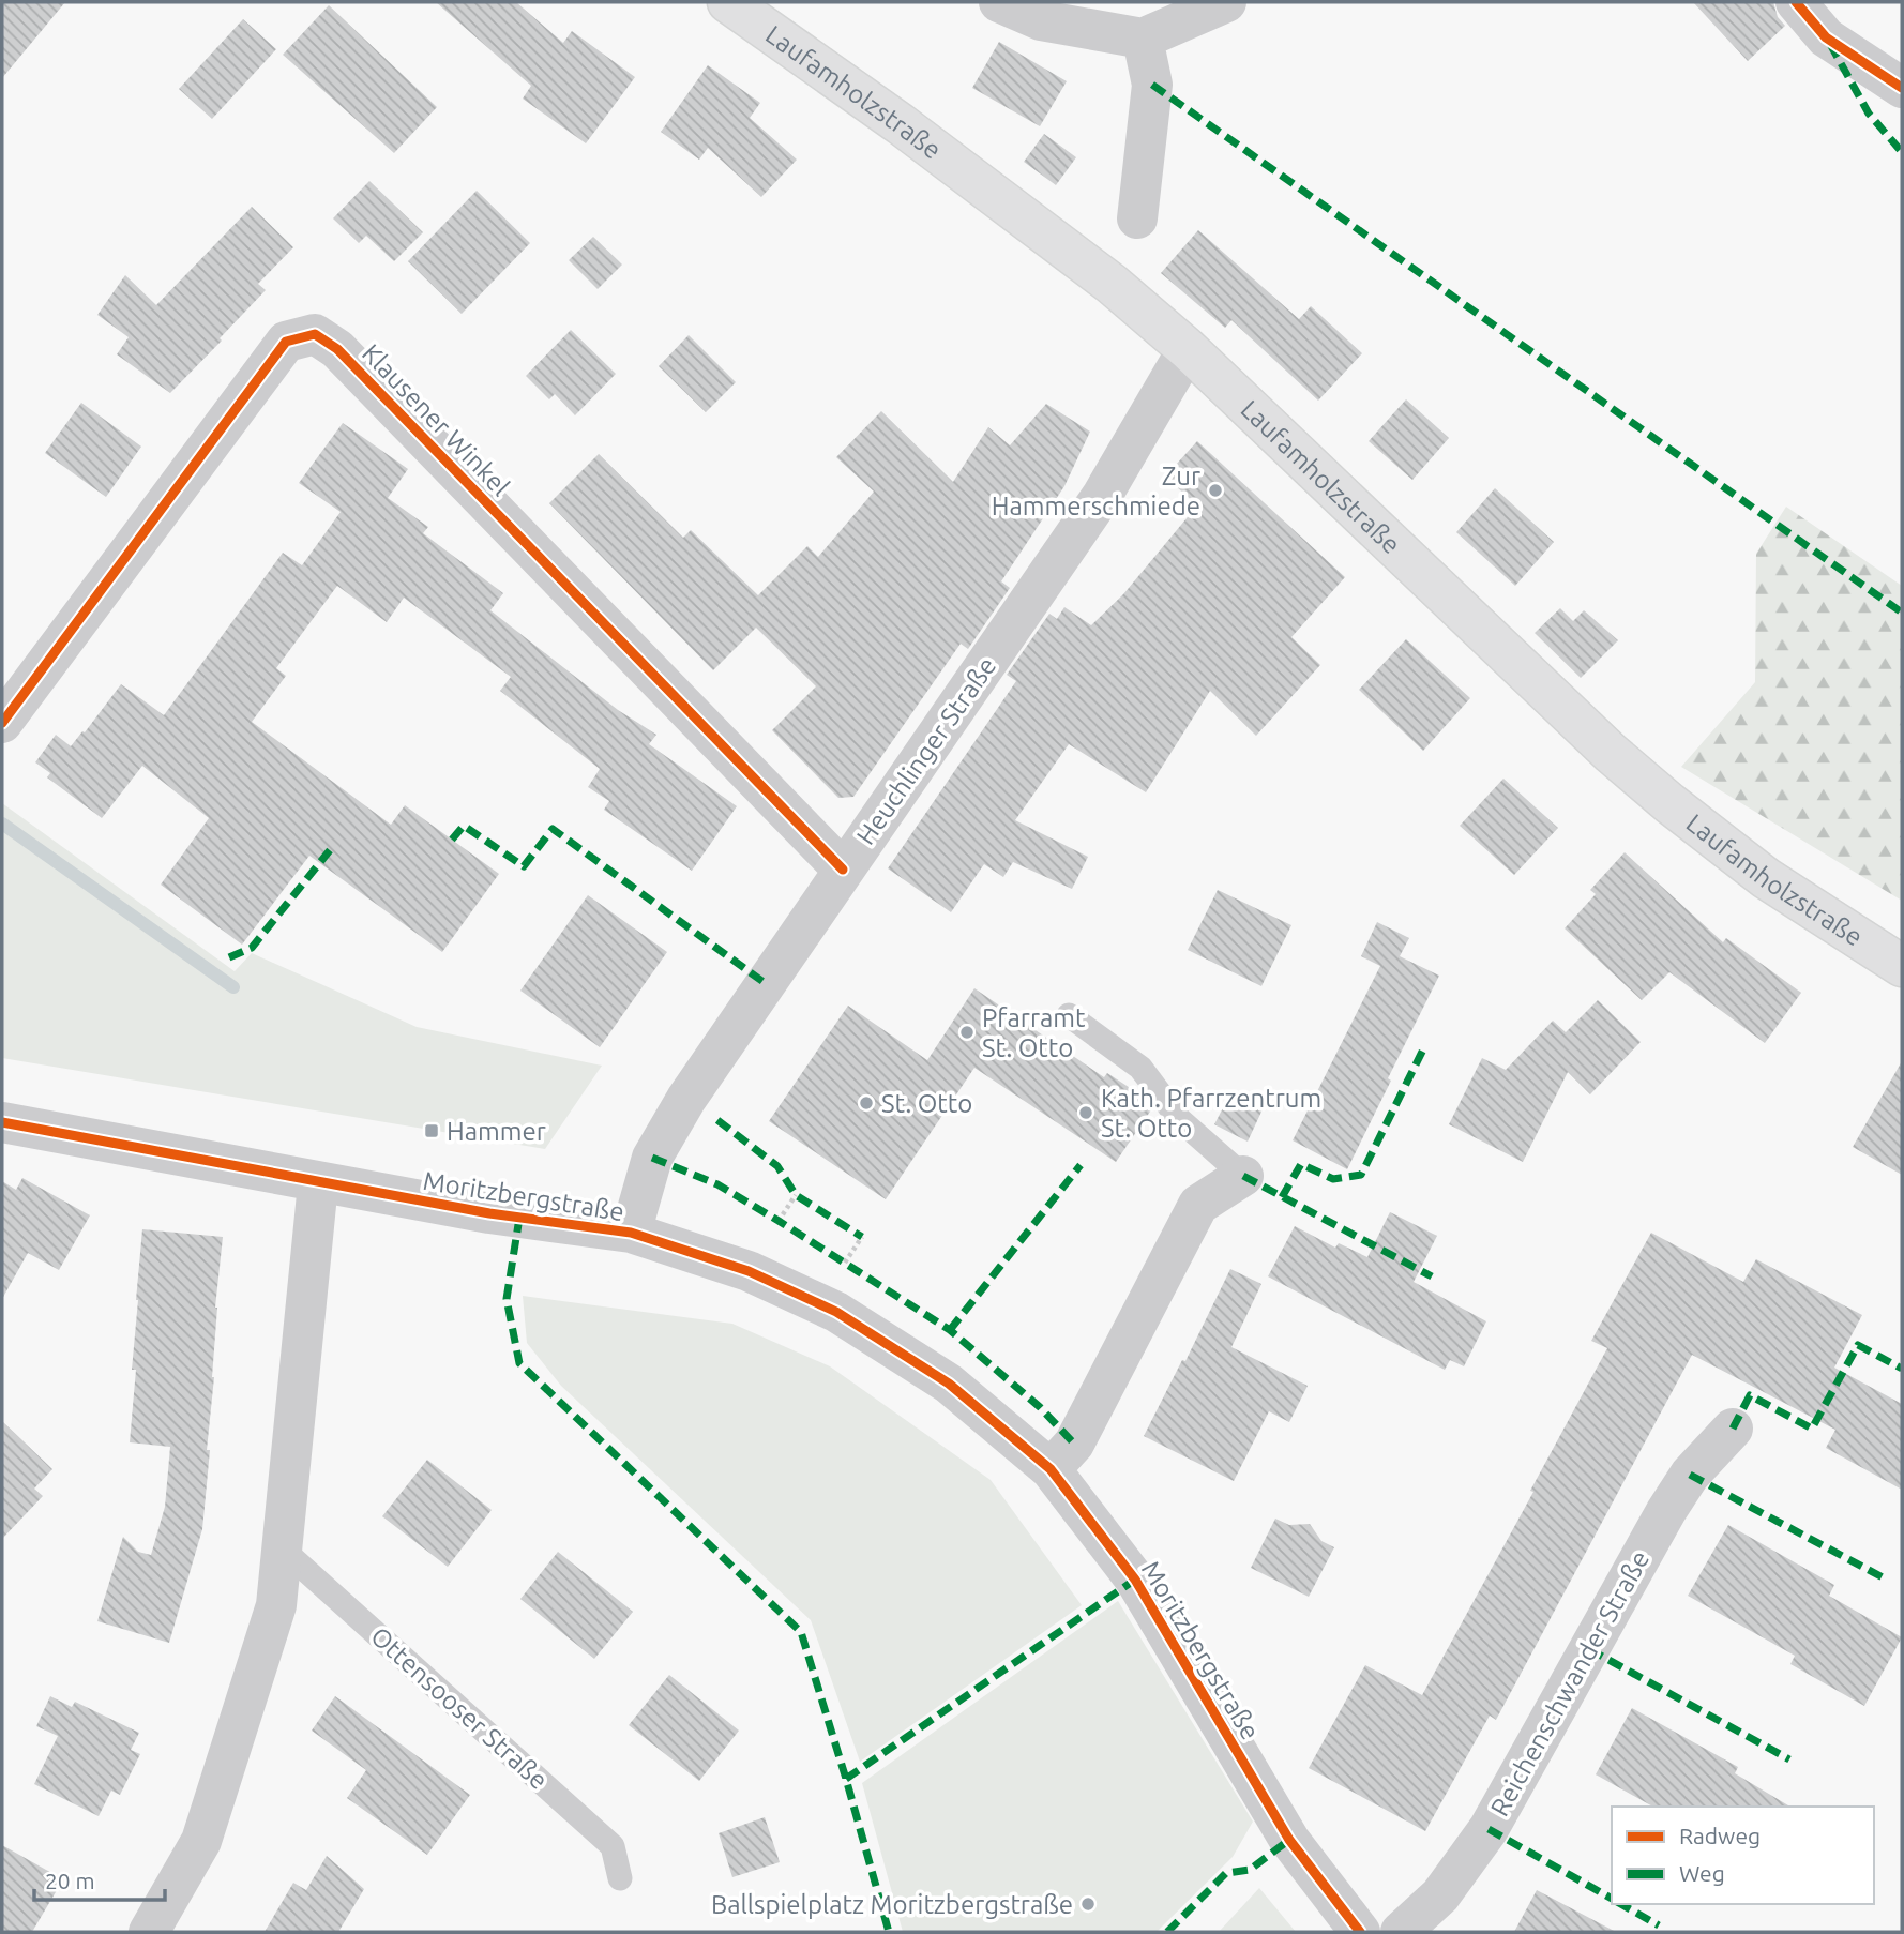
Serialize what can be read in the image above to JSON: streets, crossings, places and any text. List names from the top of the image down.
{
  "streets": {
    "main road": ["Laufamholzstraße"],
    "street": [
      "Klausener Winkel",
      "Heuchlinger Straße",
      "Moritzbergstraße",
      "Reichenschwander Straße"
    ],
    "lane": ["Ottensooser Straße"]
  },
  "crossings": [
    ["Laufamholzstraße", "Heuchlinger Straße"],
    ["Klausener Winkel", "Heuchlinger Straße"],
    ["Heuchlinger Straße", "Moritzbergstraße"]
  ],
  "places": {
    "other": [
      "Zur Hammerschmiede",
      "Pfarramt St. Otto",
      "St. Otto",
      "Kath. Pfarrzentrum St. Otto",
      "Ballspielplatz Moritzbergstraße"
    ],
    "transit": ["Hammer"]
  },
  "legend": ["Radweg", "Weg"],
  "scale_bar": "20 m"
}
